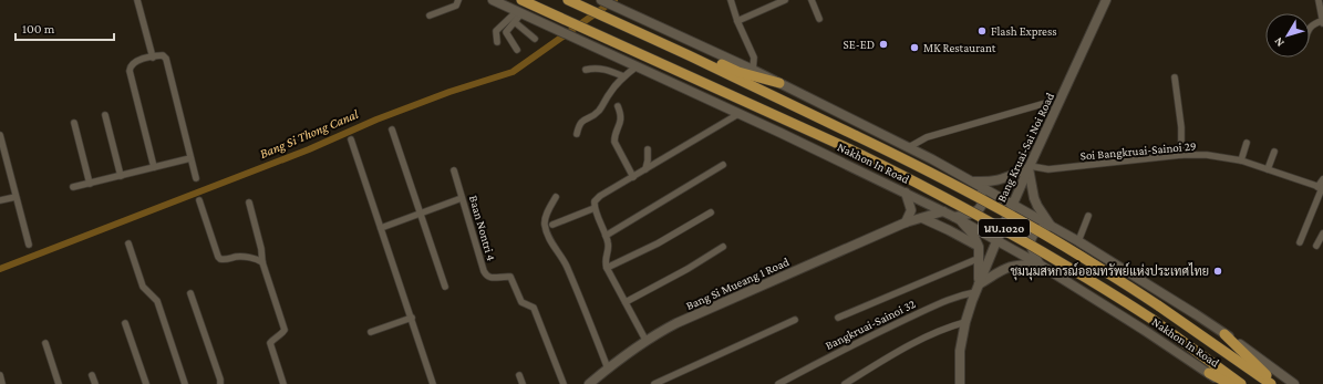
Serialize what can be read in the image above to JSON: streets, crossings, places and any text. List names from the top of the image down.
{
  "streets": {
    "main road": [
      "Bang Kruai-Sai Noi Road",
      "Nakhon In Road",
      "นบ.1020",
      "Bang Si Mueang 1 Road"
    ],
    "street": ["Soi Bangkruai-Sainoi 29", "Baan Nontri 4", "Bangkruai-Sainoi 32"]
  },
  "crossings": [
    ["Bang Kruai-Sai Noi Road", "Soi Bangkruai-Sainoi 29"],
    ["Bang Kruai-Sai Noi Road", "Nakhon In Road"],
    ["Bang Kruai-Sai Noi Road", "นบ.1020"],
    ["Bang Kruai-Sai Noi Road", "Bangkruai-Sainoi 32"],
    ["Nakhon In Road", "Bang Si Mueang 1 Road"]
  ],
  "water": ["Bang Si Thong Canal"],
  "places": [
    "Flash Express",
    "SE-ED",
    "MK Restaurant",
    "ชุมนุมสหกรณ์ออมทรัพย์แห่งประเทศไทย"
  ],
  "scale_bar": "100 m",
  "north": "bottom left"
}
